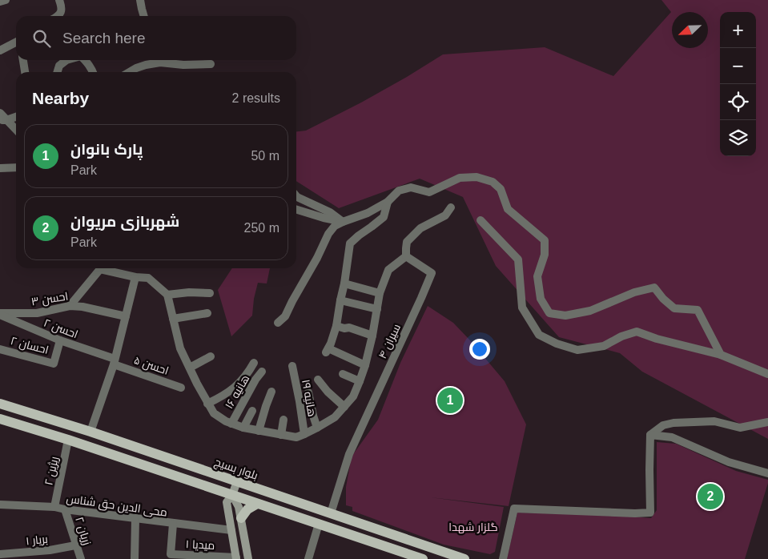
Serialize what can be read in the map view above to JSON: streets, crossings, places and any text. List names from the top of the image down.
{
  "streets": {
    "main road": ["بلوار بسیج"],
    "street": [
      "احسن ۳",
      "احسن ۲",
      "سیران ۴",
      "احسان ۲",
      "احسن ۵",
      "هانیه ۱۶",
      "هانیه ۱۹",
      "ریژین ۲",
      "محی الدین حق شناس",
      "زریان ۲",
      "بریار ۱",
      "میدیا ۱"
    ]
  },
  "crossings": [
    ["احسن ۳", "احسن ۲"],
    ["احسن ۲", "احسان ۲"],
    ["احسن ۲", "احسن ۵"],
    ["سیران ۴", "بلوار بسیج"],
    ["ریژین ۲", "محی الدین حق شناس"],
    ["محی الدین حق شناس", "زریان ۲"],
    ["محی الدین حق شناس", "میدیا ۱"],
    ["زریان ۲", "بریار ۱"]
  ],
  "parks": ["گلزار شهدا"],
  "north": "bottom left",
  "page": {
    "map_buttons": ["+", "−"],
    "search": "Search here",
    "heading": ["Nearby", "2 results"],
    "list": [
      {
        "mark": "1",
        "name": "پارک بانوان",
        "note": "Park",
        "value": "50 m"
      },
      {
        "mark": "2",
        "name": "شهربازی مریوان",
        "note": "Park",
        "value": "250 m"
      }
    ],
    "pins": ["1", "2"]
  }
}
